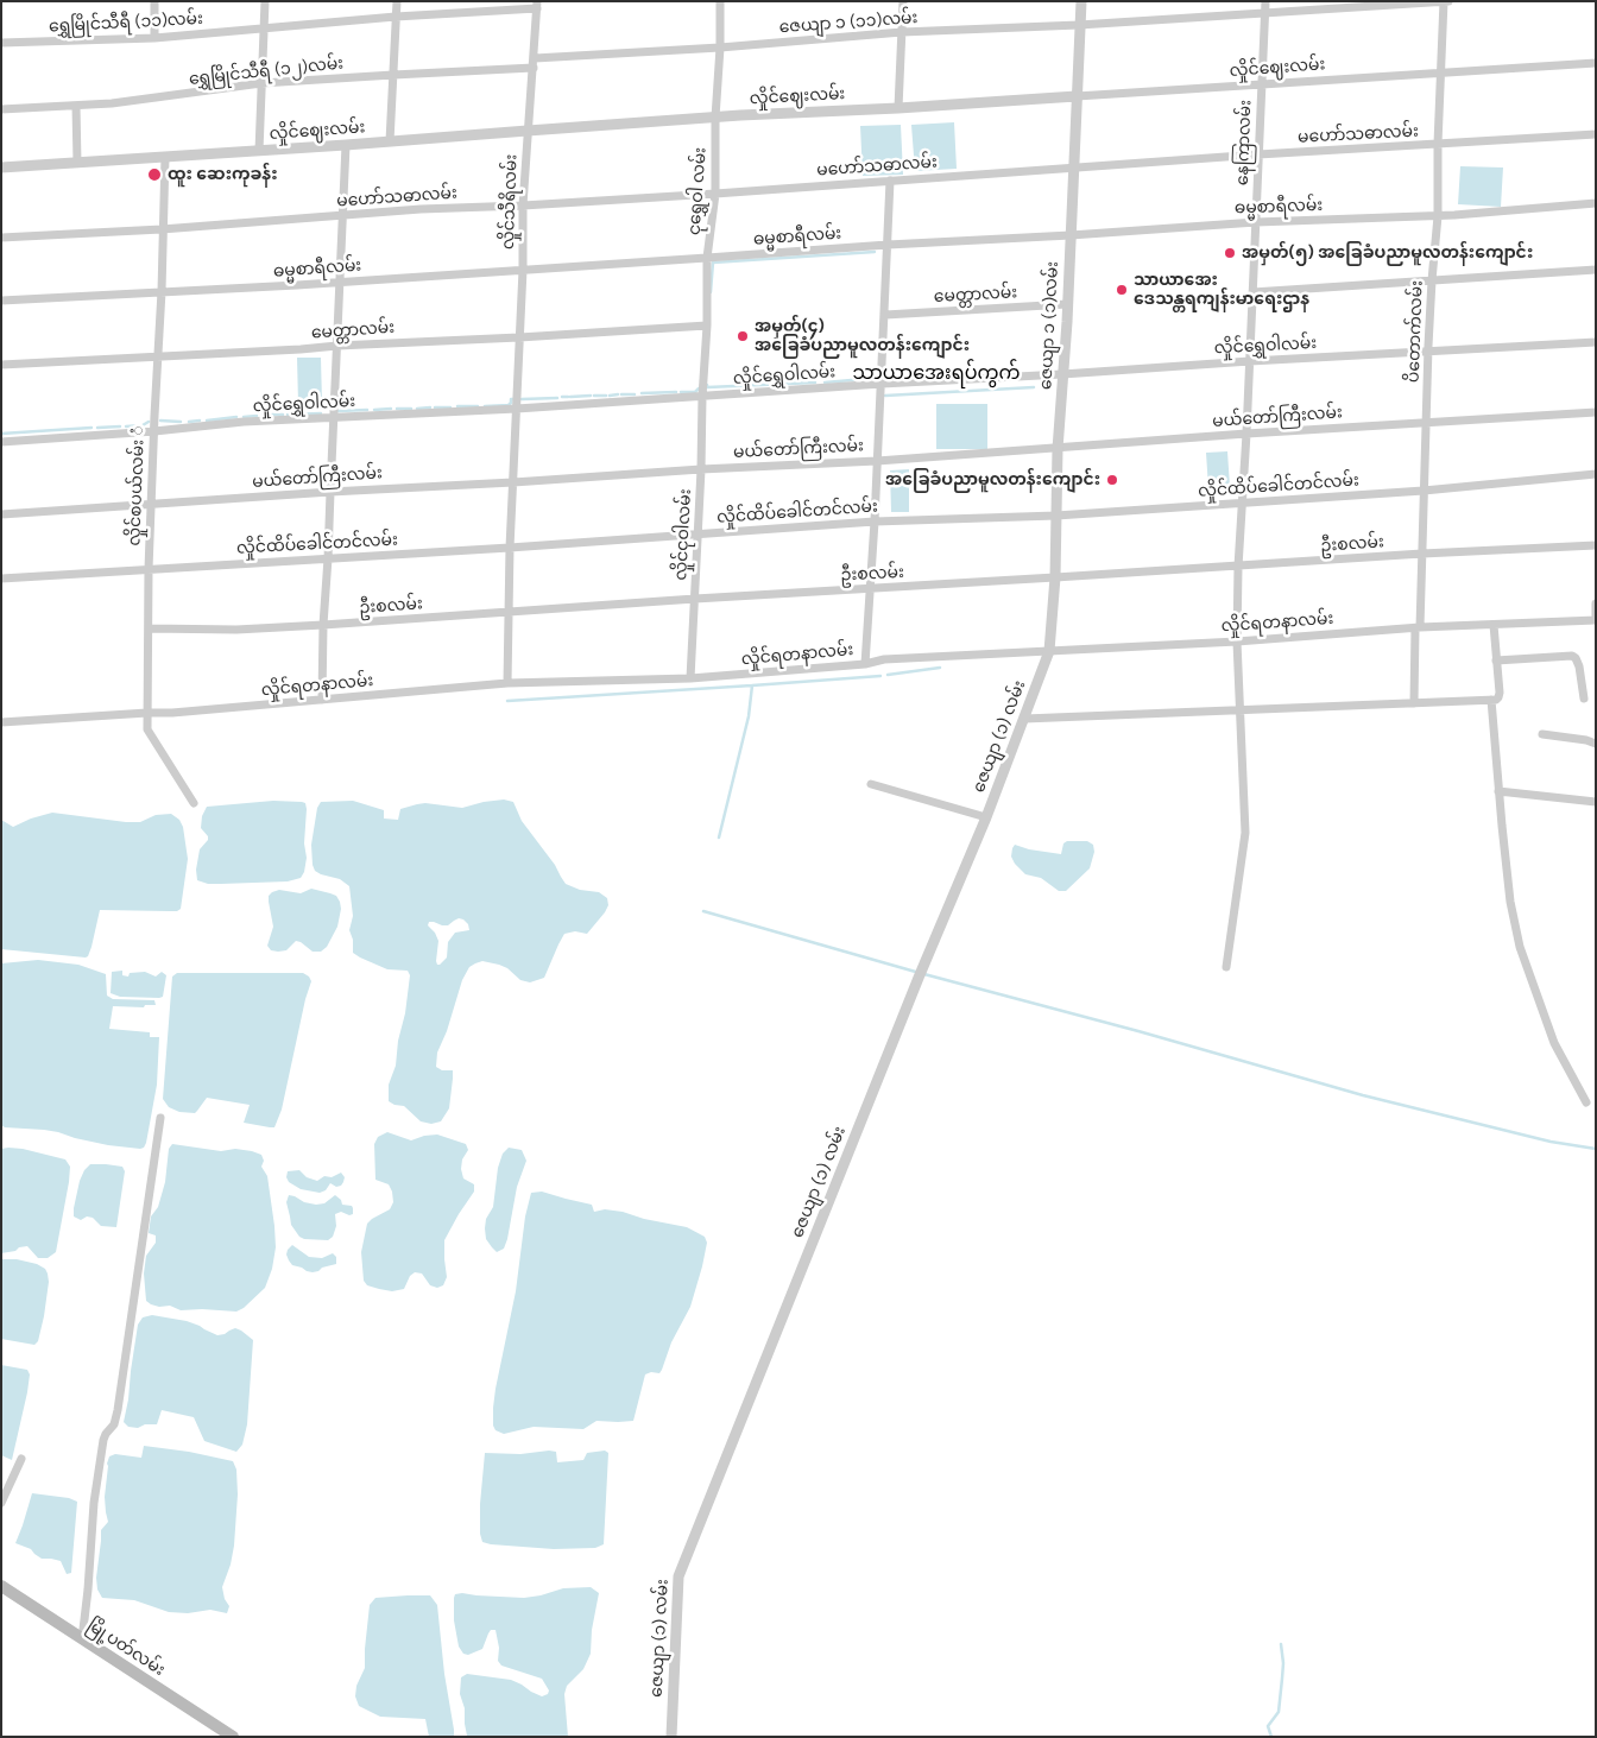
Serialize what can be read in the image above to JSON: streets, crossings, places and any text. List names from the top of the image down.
{
  "streets": {
    "main road": ["မြို့ပတ်လမ်း"],
    "street": [
      "ရွှေမြိုင်သီရီ (၁၁)လမ်း",
      "ဇေယျာ ၁ (၁၁)လမ်း",
      "လှိုင်ဈေးလမ်း",
      "ရွှေမြိုင်သီရီ (၁၂)လမ်း",
      "မဟော်သဓာလမ်း",
      "နေကြာလမ်း",
      "ငုရွှေဝါ လမ်း",
      "လှိုင်သီရိလမ်း",
      "ဓမ္မစာရီလမ်း",
      "မေတ္တာလမ်း",
      "ဇေယျာ ၁ (၁)လမ်း",
      "ပိတောက်လမ်း",
      "လှိုင်ရွှေဝါလမ်း",
      "မယ်တော်ကြီးလမ်း",
      "လှိုင်စပယ်လမ်း ံ",
      "လှိုင်ထိပ်ခေါင်တင်လမ်း",
      "လှိုင်ငုဝါလမ်း",
      "ဦးစလမ်း",
      "လှိုင်ရတနာလမ်း",
      "ဇေယျာ (၁) လမ်း"
    ]
  },
  "crossings": [
    ["ရွှေမြိုင်သီရီ (၁၁)လမ်း", "လှိုင်သီရိလမ်း"],
    ["ဇေယျာ ၁ (၁၁)လမ်း", "ရွှေမြိုင်သီရီ (၁၂)လမ်း"],
    ["ဇေယျာ ၁ (၁၁)လမ်း", "နေကြာလမ်း"],
    ["ဇေယျာ ၁ (၁၁)လမ်း", "ငုရွှေဝါ လမ်း"],
    ["ဇေယျာ ၁ (၁၁)လမ်း", "လှိုင်သီရိလမ်း"],
    ["ဇေယျာ ၁ (၁၁)လမ်း", "ဇေယျာ ၁ (၁)လမ်း"],
    ["ဇေယျာ ၁ (၁၁)လမ်း", "ပိတောက်လမ်း"],
    ["လှိုင်ဈေးလမ်း", "နေကြာလမ်း"],
    ["လှိုင်ဈေးလမ်း", "ငုရွှေဝါ လမ်း"],
    ["လှိုင်ဈေးလမ်း", "လှိုင်သီရိလမ်း"],
    ["လှိုင်ဈေးလမ်း", "ဇေယျာ ၁ (၁)လမ်း"],
    ["လှိုင်ဈေးလမ်း", "ပိတောက်လမ်း"],
    ["လှိုင်ဈေးလမ်း", "လှိုင်စပယ်လမ်း ံ"],
    ["ရွှေမြိုင်သီရီ (၁၂)လမ်း", "လှိုင်သီရိလမ်း"],
    ["မဟော်သဓာလမ်း", "နေကြာလမ်း"],
    ["မဟော်သဓာလမ်း", "ငုရွှေဝါ လမ်း"],
    ["မဟော်သဓာလမ်း", "လှိုင်သီရိလမ်း"],
    ["မဟော်သဓာလမ်း", "ဇေယျာ ၁ (၁)လမ်း"],
    ["မဟော်သဓာလမ်း", "ပိတောက်လမ်း"],
    ["မဟော်သဓာလမ်း", "လှိုင်စပယ်လမ်း ံ"],
    ["နေကြာလမ်း", "ဓမ္မစာရီလမ်း"],
    ["နေကြာလမ်း", "လှိုင်ရွှေဝါလမ်း"],
    ["နေကြာလမ်း", "မယ်တော်ကြီးလမ်း"],
    ["နေကြာလမ်း", "လှိုင်ထိပ်ခေါင်တင်လမ်း"],
    ["နေကြာလမ်း", "ဦးစလမ်း"],
    ["နေကြာလမ်း", "လှိုင်ရတနာလမ်း"],
    ["ငုရွှေဝါ လမ်း", "ဓမ္မစာရီလမ်း"],
    ["ငုရွှေဝါ လမ်း", "မေတ္တာလမ်း"],
    ["ငုရွှေဝါ လမ်း", "လှိုင်ရွှေဝါလမ်း"],
    ["ငုရွှေဝါ လမ်း", "လှိုင်ငုဝါလမ်း"],
    ["လှိုင်သီရိလမ်း", "ဓမ္မစာရီလမ်း"],
    ["လှိုင်သီရိလမ်း", "မေတ္တာလမ်း"],
    ["လှိုင်သီရိလမ်း", "လှိုင်ရွှေဝါလမ်း"],
    ["လှိုင်သီရိလမ်း", "မယ်တော်ကြီးလမ်း"],
    ["လှိုင်သီရိလမ်း", "လှိုင်ထိပ်ခေါင်တင်လမ်း"],
    ["လှိုင်သီရိလမ်း", "ဦးစလမ်း"],
    ["လှိုင်သီရိလမ်း", "လှိုင်ရတနာလမ်း"],
    ["ဓမ္မစာရီလမ်း", "ဇေယျာ ၁ (၁)လမ်း"],
    ["ဓမ္မစာရီလမ်း", "ပိတောက်လမ်း"],
    ["ဓမ္မစာရီလမ်း", "လှိုင်စပယ်လမ်း ံ"],
    ["မေတ္တာလမ်း", "ဇေယျာ ၁ (၁)လမ်း"],
    ["မေတ္တာလမ်း", "လှိုင်စပယ်လမ်း ံ"],
    ["ဇေယျာ ၁ (၁)လမ်း", "လှိုင်ရွှေဝါလမ်း"],
    ["ဇေယျာ ၁ (၁)လမ်း", "မယ်တော်ကြီးလမ်း"],
    ["ဇေယျာ ၁ (၁)လမ်း", "လှိုင်ထိပ်ခေါင်တင်လမ်း"],
    ["ဇေယျာ ၁ (၁)လမ်း", "ဦးစလမ်း"],
    ["ဇေယျာ ၁ (၁)လမ်း", "လှိုင်ရတနာလမ်း"],
    ["ဇေယျာ ၁ (၁)လမ်း", "ဇေယျာ (၁) လမ်း"],
    ["ပိတောက်လမ်း", "လှိုင်ရွှေဝါလမ်း"],
    ["ပိတောက်လမ်း", "မယ်တော်ကြီးလမ်း"],
    ["ပိတောက်လမ်း", "လှိုင်ထိပ်ခေါင်တင်လမ်း"],
    ["ပိတောက်လမ်း", "ဦးစလမ်း"],
    ["ပိတောက်လမ်း", "လှိုင်ရတနာလမ်း"],
    ["လှိုင်ရွှေဝါလမ်း", "လှိုင်စပယ်လမ်း ံ"],
    ["လှိုင်ရွှေဝါလမ်း", "လှိုင်ငုဝါလမ်း"],
    ["မယ်တော်ကြီးလမ်း", "လှိုင်စပယ်လမ်း ံ"],
    ["မယ်တော်ကြီးလမ်း", "လှိုင်ငုဝါလမ်း"],
    ["လှိုင်စပယ်လမ်း ံ", "လှိုင်ထိပ်ခေါင်တင်လမ်း"],
    ["လှိုင်စပယ်လမ်း ံ", "ဦးစလမ်း"],
    ["လှိုင်စပယ်လမ်း ံ", "လှိုင်ရတနာလမ်း"],
    ["လှိုင်ထိပ်ခေါင်တင်လမ်း", "လှိုင်ငုဝါလမ်း"],
    ["လှိုင်ငုဝါလမ်း", "ဦးစလမ်း"],
    ["လှိုင်ငုဝါလမ်း", "လှိုင်ရတနာလမ်း"],
    ["လှိုင်ရတနာလမ်း", "ဇေယျာ (၁) လမ်း"]
  ],
  "districts": ["သာယာအေးရပ်ကွက်"],
  "places": [
    "ထူး ဆေးကုခန်း",
    "အမှတ်(၅) အခြေခံပညာမူလတန်းကျောင်း",
    "သာယာအေး ဒေသန္တရကျန်းမာရေးဌာန",
    "အမှတ်(၄) အခြေခံပညာမူလတန်းကျောင်း",
    "အခြေခံပညာမူလတန်းကျောင်း"
  ]
}
